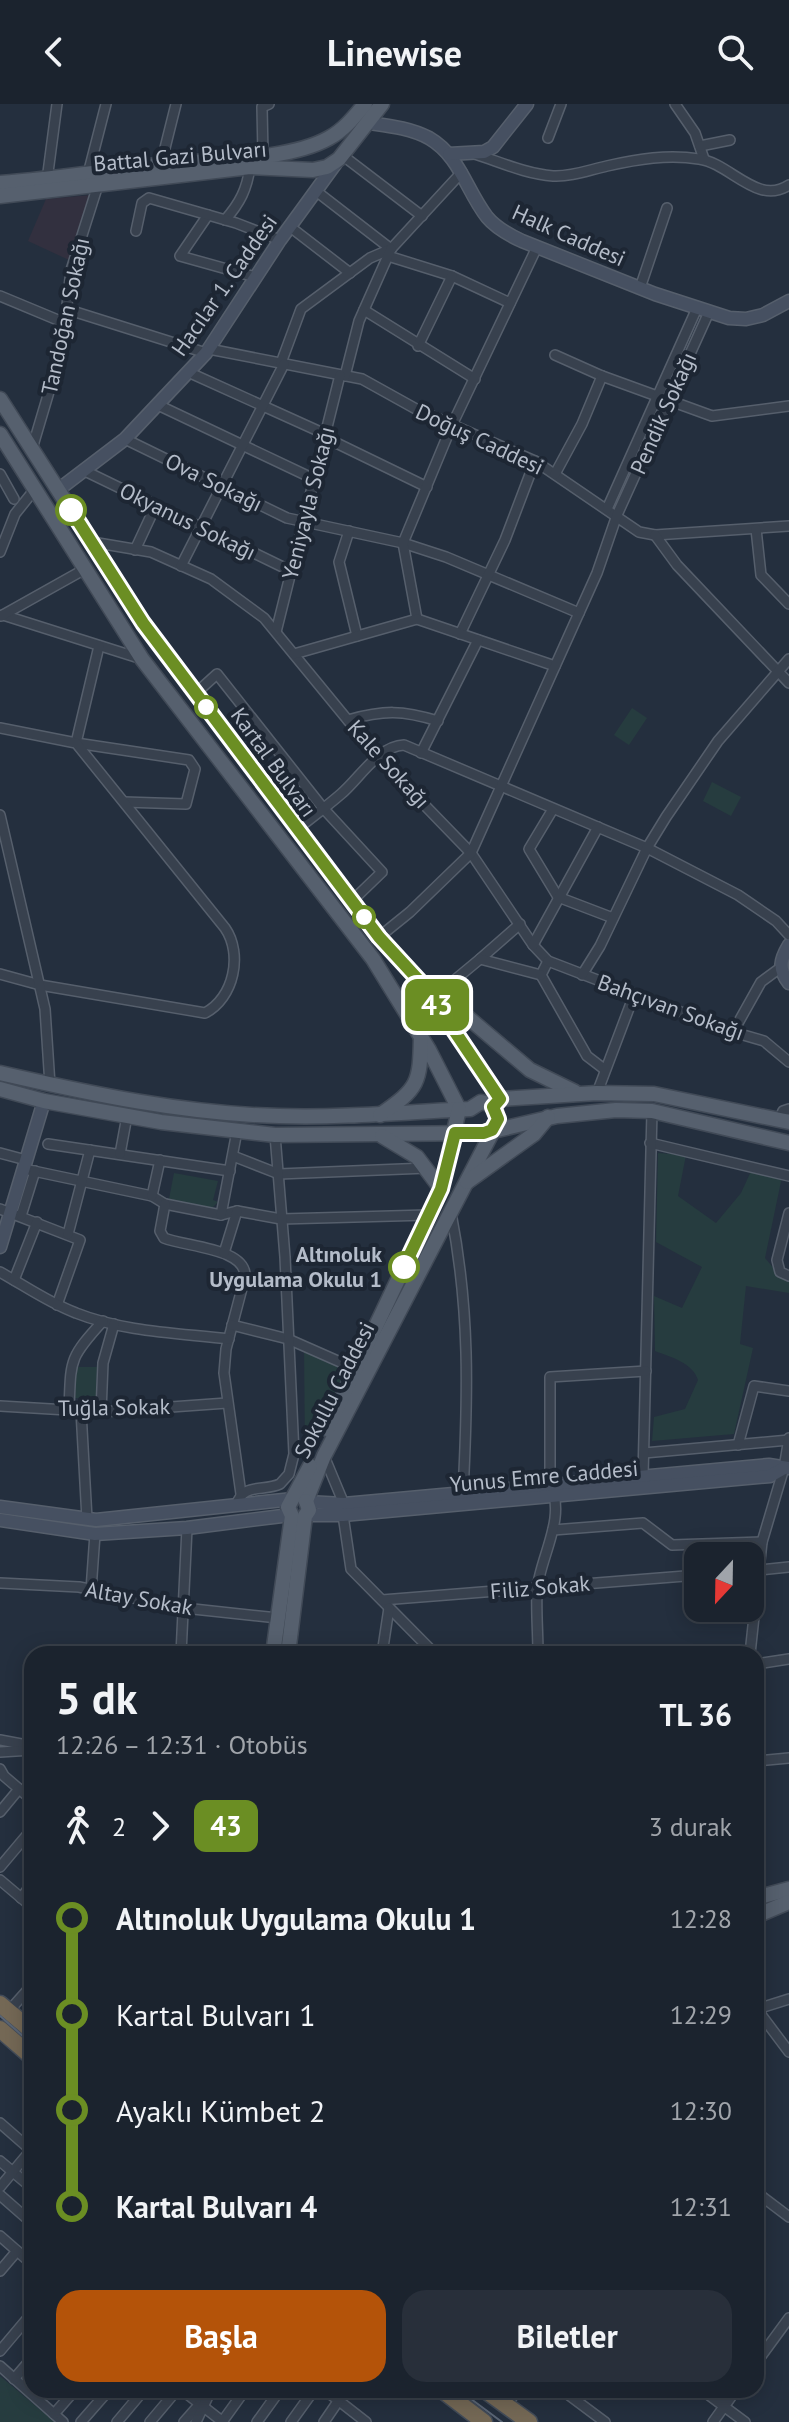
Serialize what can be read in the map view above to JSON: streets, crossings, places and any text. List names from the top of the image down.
{
  "streets": {
    "main road": ["Battal Gazi Bulvarı", "Kartal Bulvarı", "Sokullu Caddesi"],
    "street": [
      "Halk Caddesi",
      "Hacılar 1. Caddesi",
      "Tandoğan Sokağı",
      "Pendik Sokağı",
      "Doğuş Caddesi",
      "Ova Sokağı",
      "Yeniyayla Sokağı",
      "Okyanus Sokağı",
      "Kale Sokağı",
      "Bahçıvan Sokağı",
      "Tuğla Sokak",
      "Yunus Emre Caddesi",
      "Filiz Sokak",
      "Altay Sokak"
    ]
  },
  "crossings": [
    ["Battal Gazi Bulvarı", "Hacılar 1. Caddesi"],
    ["Battal Gazi Bulvarı", "Tandoğan Sokağı"],
    ["Halk Caddesi", "Pendik Sokağı"],
    ["Hacılar 1. Caddesi", "Doğuş Caddesi"],
    ["Hacılar 1. Caddesi", "Ova Sokağı"],
    ["Hacılar 1. Caddesi", "Okyanus Sokağı"],
    ["Hacılar 1. Caddesi", "Kartal Bulvarı"],
    ["Tandoğan Sokağı", "Doğuş Caddesi"],
    ["Tandoğan Sokağı", "Kartal Bulvarı"],
    ["Pendik Sokağı", "Doğuş Caddesi"],
    ["Pendik Sokağı", "Ova Sokağı"],
    ["Pendik Sokağı", "Kale Sokağı"],
    ["Doğuş Caddesi", "Yeniyayla Sokağı"],
    ["Ova Sokağı", "Yeniyayla Sokağı"],
    ["Yeniyayla Sokağı", "Okyanus Sokağı"],
    ["Yeniyayla Sokağı", "Kale Sokağı"],
    ["Kartal Bulvarı", "Kale Sokağı"],
    ["Kartal Bulvarı", "Sokullu Caddesi"],
    ["Kale Sokağı", "Bahçıvan Sokağı"],
    ["Sokullu Caddesi", "Yunus Emre Caddesi"],
    ["Sokullu Caddesi", "Altay Sokak"]
  ],
  "places": ["Altınoluk Uygulama Okulu 1"],
  "lines": ["bus line 43"],
  "north": "bottom",
  "page": {
    "header": "Linewise",
    "on_map": "43",
    "heading": ["5 dk", "12:26 – 12:31 · Otobüs", "TL 36"],
    "legs": ["2", "43", "3 durak"],
    "list": [
      {
        "name": "Altınoluk Uygulama Okulu 1",
        "value": "12:28"
      },
      {
        "name": "Kartal Bulvarı 1",
        "value": "12:29"
      },
      {
        "name": "Ayaklı Kümbet 2",
        "value": "12:30"
      },
      {
        "name": "Kartal Bulvarı 4",
        "value": "12:31"
      }
    ],
    "buttons": ["Başla", "Biletler"]
  }
}
